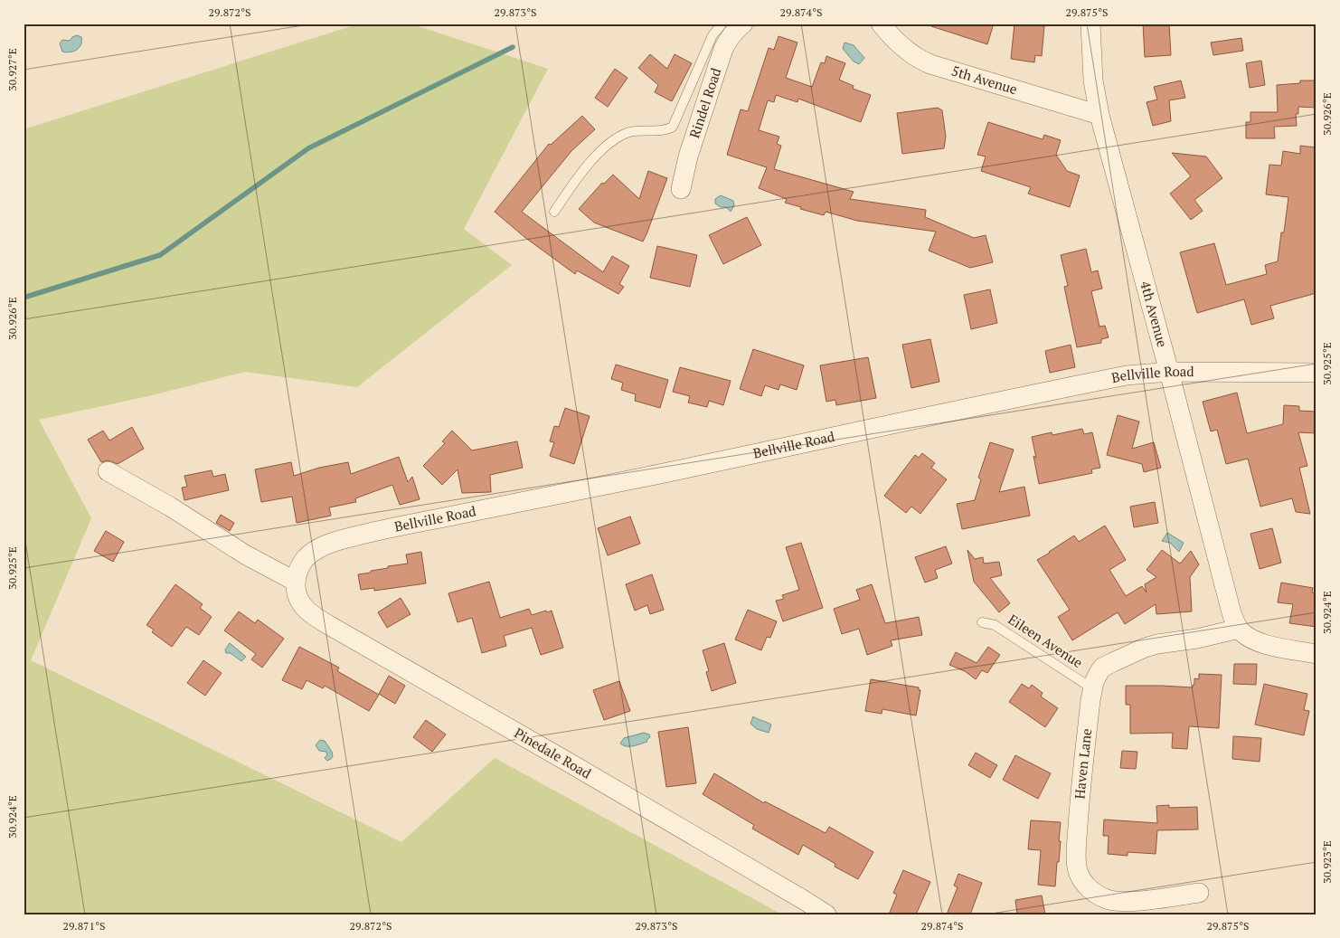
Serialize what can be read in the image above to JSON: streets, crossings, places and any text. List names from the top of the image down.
{
  "streets": {
    "street": [
      "5th Avenue",
      "Rindel Road",
      "4th Avenue",
      "Bellville Road",
      "Pinedale Road",
      "Haven Lane"
    ],
    "lane": ["Eileen Avenue"]
  },
  "crossings": [
    ["5th Avenue", "4th Avenue"],
    ["4th Avenue", "Bellville Road"],
    ["4th Avenue", "Haven Lane"],
    ["Bellville Road", "Pinedale Road"],
    ["Eileen Avenue", "Haven Lane"]
  ],
  "coordinates": [
    "29.872°S",
    "29.873°S",
    "29.874°S",
    "29.875°S",
    "30.927°E",
    "30.926°E",
    "30.925°E",
    "30.924°E",
    "30.923°E",
    "29.871°S"
  ]
}
